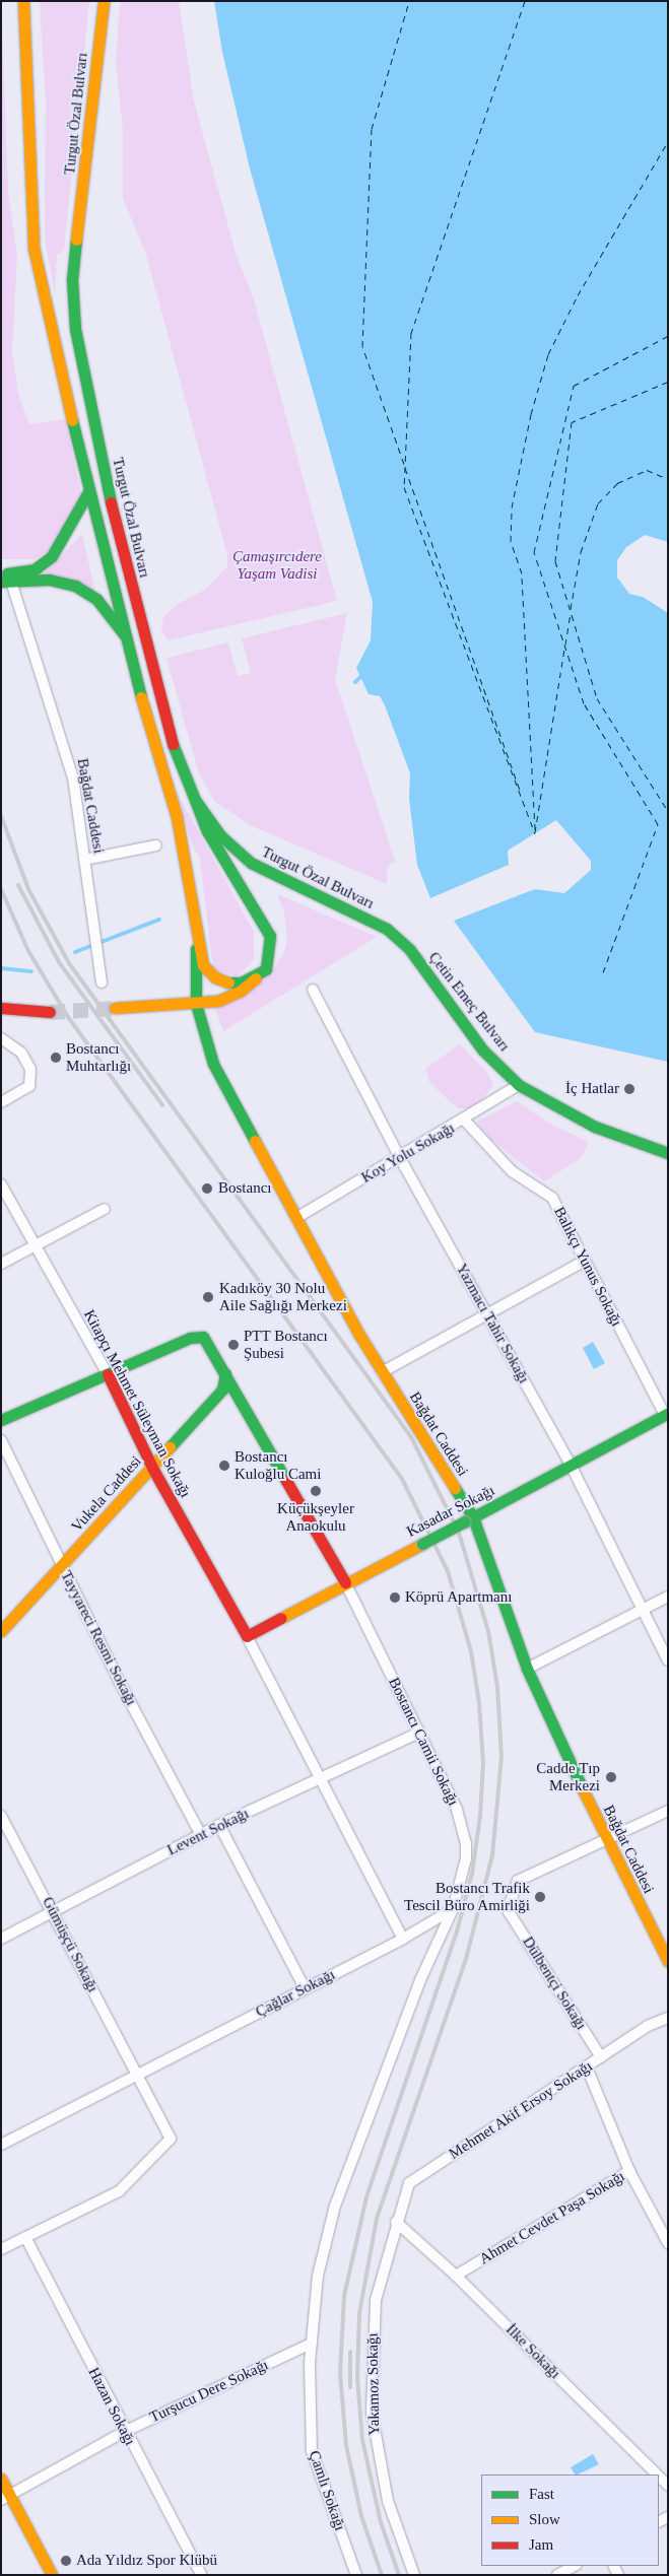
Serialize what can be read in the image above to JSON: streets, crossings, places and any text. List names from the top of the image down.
{
  "streets": {
    "main road": [
      "Turgut Özal Bulvarı",
      "Bağdat Caddesi",
      "Çetin Emeç Bulvarı",
      "Kitapçı Mehmet Süleyman Sokağı",
      "Vukela Caddesi",
      "Kasadar Sokağı"
    ],
    "street": [
      "Koy Yolu Sokağı",
      "Balıkçı Yunus Sokağı",
      "Yazmacı Tahir Sokağı",
      "Tayyareci Resmi Sokağı",
      "Bostancı Camii Sokağı",
      "Levent Sokağı",
      "Gümüşçü Sokağı",
      "Dülbentçi Sokağı",
      "Çağlar Sokağı",
      "Mehmet Akif Ersoy Sokağı",
      "Ahmet Cevdet Paşa Sokağı",
      "İlke Sokağı",
      "Yakamoz Sokağı",
      "Turşucu Dere Sokağı",
      "Hazan Sokağı",
      "Çamlı Sokağı"
    ]
  },
  "crossings": [
    ["Turgut Özal Bulvarı", "Çetin Emeç Bulvarı"],
    ["Bağdat Caddesi", "Koy Yolu Sokağı"],
    ["Bağdat Caddesi", "Kasadar Sokağı"],
    ["Bağdat Caddesi", "Dülbentçi Sokağı"],
    ["Çetin Emeç Bulvarı", "Koy Yolu Sokağı"],
    ["Koy Yolu Sokağı", "Balıkçı Yunus Sokağı"],
    ["Koy Yolu Sokağı", "Yazmacı Tahir Sokağı"],
    ["Balıkçı Yunus Sokağı", "Kasadar Sokağı"],
    ["Yazmacı Tahir Sokağı", "Kasadar Sokağı"],
    ["Kitapçı Mehmet Süleyman Sokağı", "Vukela Caddesi"],
    ["Kitapçı Mehmet Süleyman Sokağı", "Kasadar Sokağı"],
    ["Vukela Caddesi", "Tayyareci Resmi Sokağı"],
    ["Kasadar Sokağı", "Bostancı Camii Sokağı"],
    ["Tayyareci Resmi Sokağı", "Levent Sokağı"],
    ["Bostancı Camii Sokağı", "Levent Sokağı"],
    ["Bostancı Camii Sokağı", "Çağlar Sokağı"],
    ["Bostancı Camii Sokağı", "Turşucu Dere Sokağı"],
    ["Bostancı Camii Sokağı", "Çamlı Sokağı"],
    ["Levent Sokağı", "Gümüşçü Sokağı"],
    ["Gümüşçü Sokağı", "Çağlar Sokağı"],
    ["Gümüşçü Sokağı", "Hazan Sokağı"],
    ["Dülbentçi Sokağı", "Mehmet Akif Ersoy Sokağı"],
    ["Mehmet Akif Ersoy Sokağı", "İlke Sokağı"],
    ["Mehmet Akif Ersoy Sokağı", "Yakamoz Sokağı"],
    ["Ahmet Cevdet Paşa Sokağı", "İlke Sokağı"],
    ["İlke Sokağı", "Yakamoz Sokağı"],
    ["Turşucu Dere Sokağı", "Hazan Sokağı"],
    ["Turşucu Dere Sokağı", "Çamlı Sokağı"]
  ],
  "parks": ["Çamaşırcıdere Yaşam Vadisi"],
  "places": [
    "Bostancı Muhtarlığı",
    "İç Hatlar",
    "Bostancı",
    "Kadıköy 30 Nolu Aile Sağlığı Merkezi",
    "PTT Bostancı Şubesi",
    "Bostancı Kuloğlu Cami",
    "Küçükşeyler Anaokulu",
    "Köprü Apartmanı",
    "Cadde Tıp Merkezi",
    "Bostancı Trafik Tescil Büro Amirliği",
    "Ada Yıldız Spor Klübü"
  ],
  "legend": ["Fast", "Slow", "Jam"]
}
